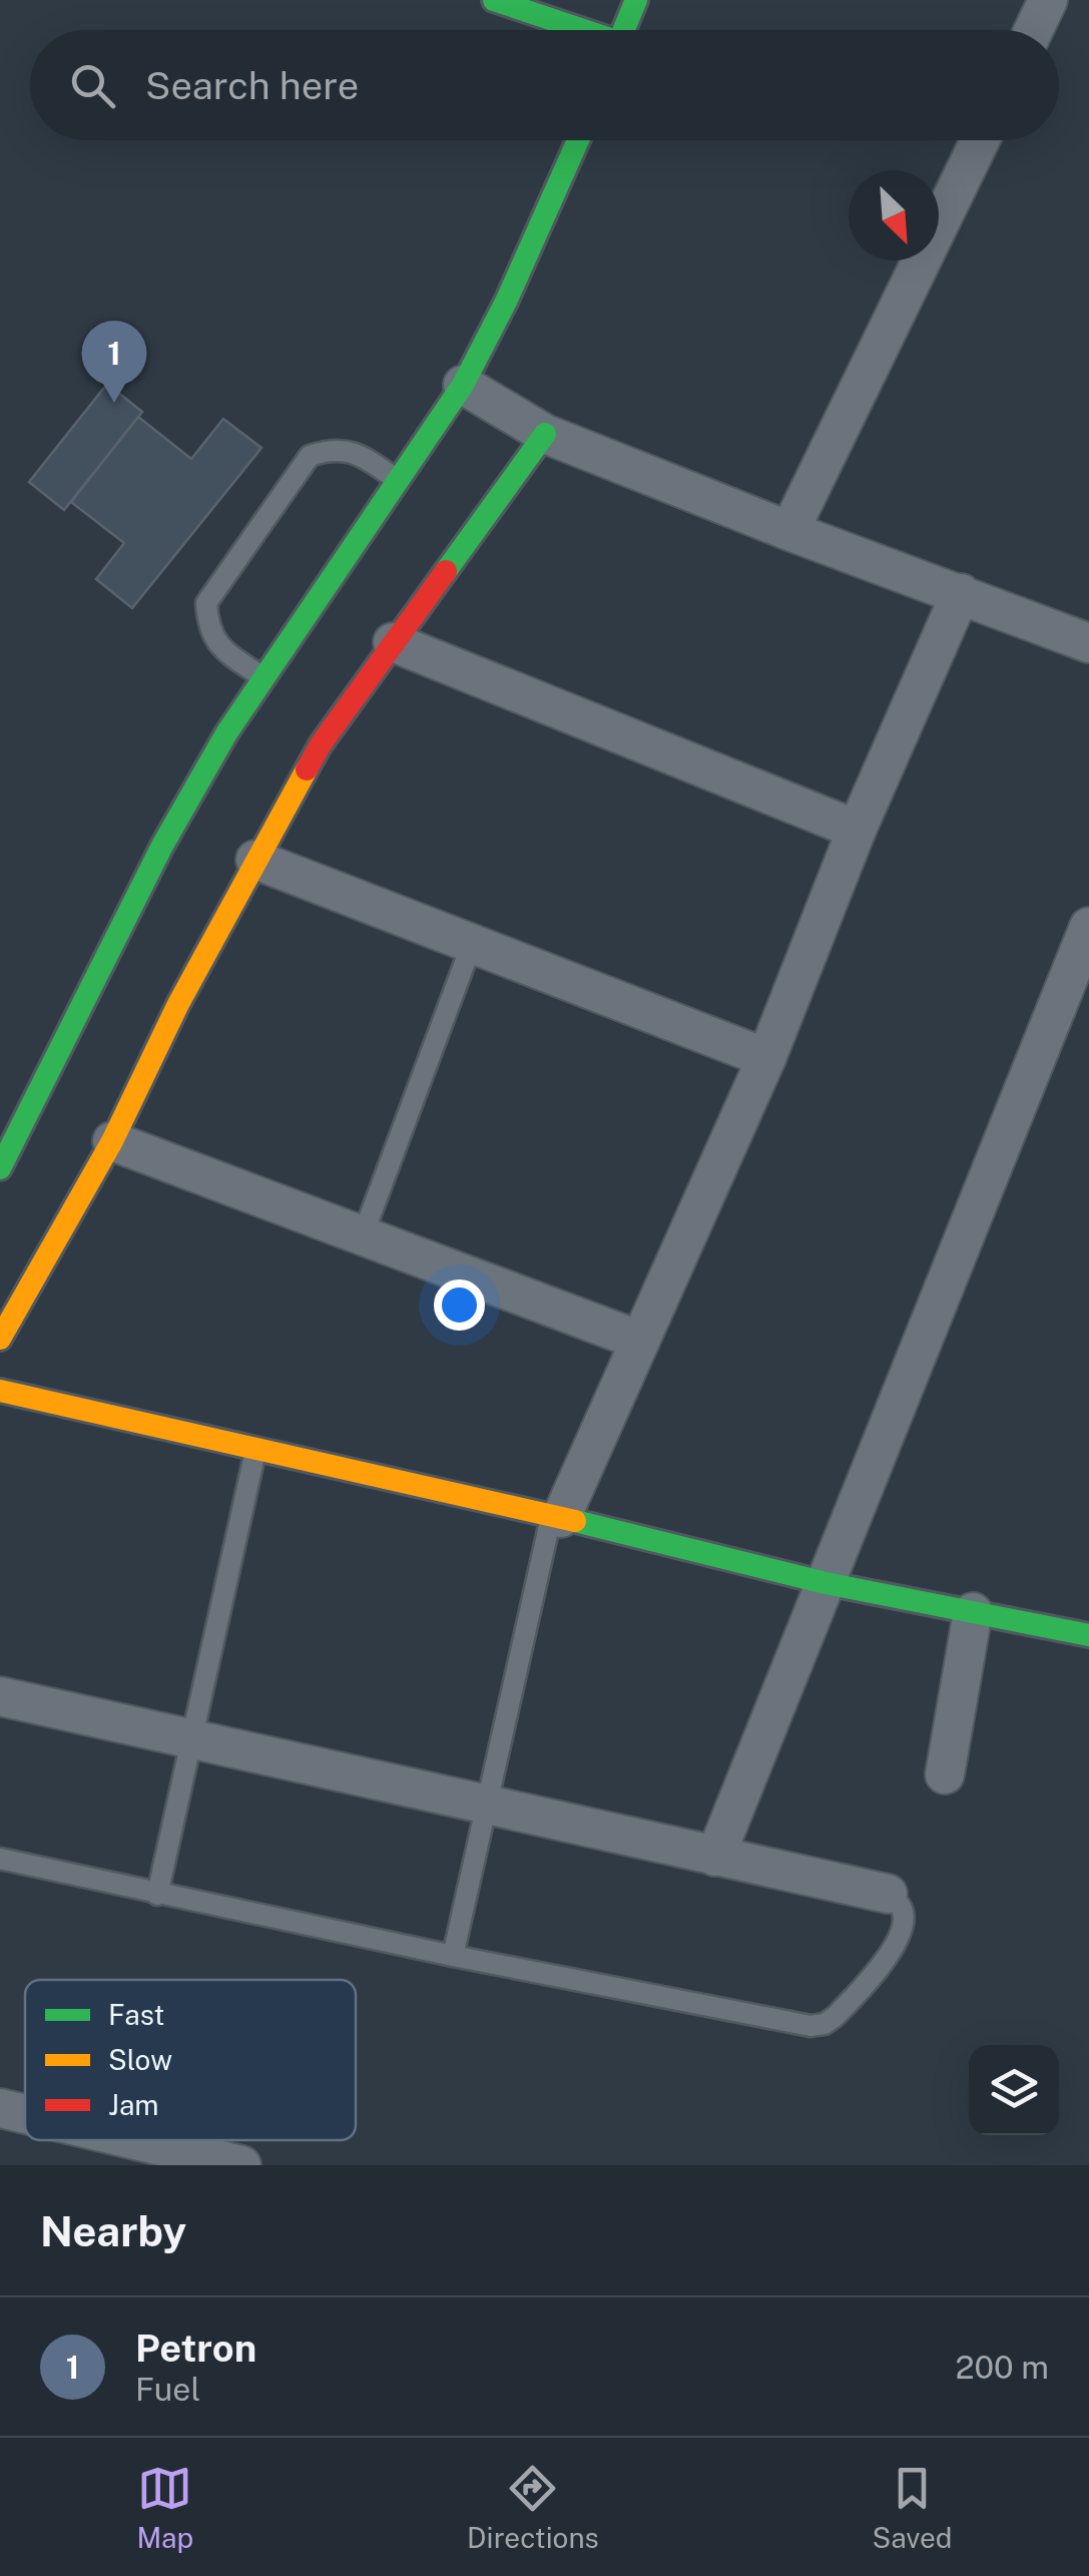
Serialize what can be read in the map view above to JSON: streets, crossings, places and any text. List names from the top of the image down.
{
  "legend": ["Fast", "Slow", "Jam"],
  "north": "bottom right",
  "page": {
    "search": "Search here",
    "pins": "1",
    "heading": "Nearby",
    "list": [
      {
        "mark": "1",
        "name": "Petron",
        "note": "Fuel",
        "value": "200 m"
      }
    ],
    "nav": ["Map", "Directions", "Saved"]
  }
}
